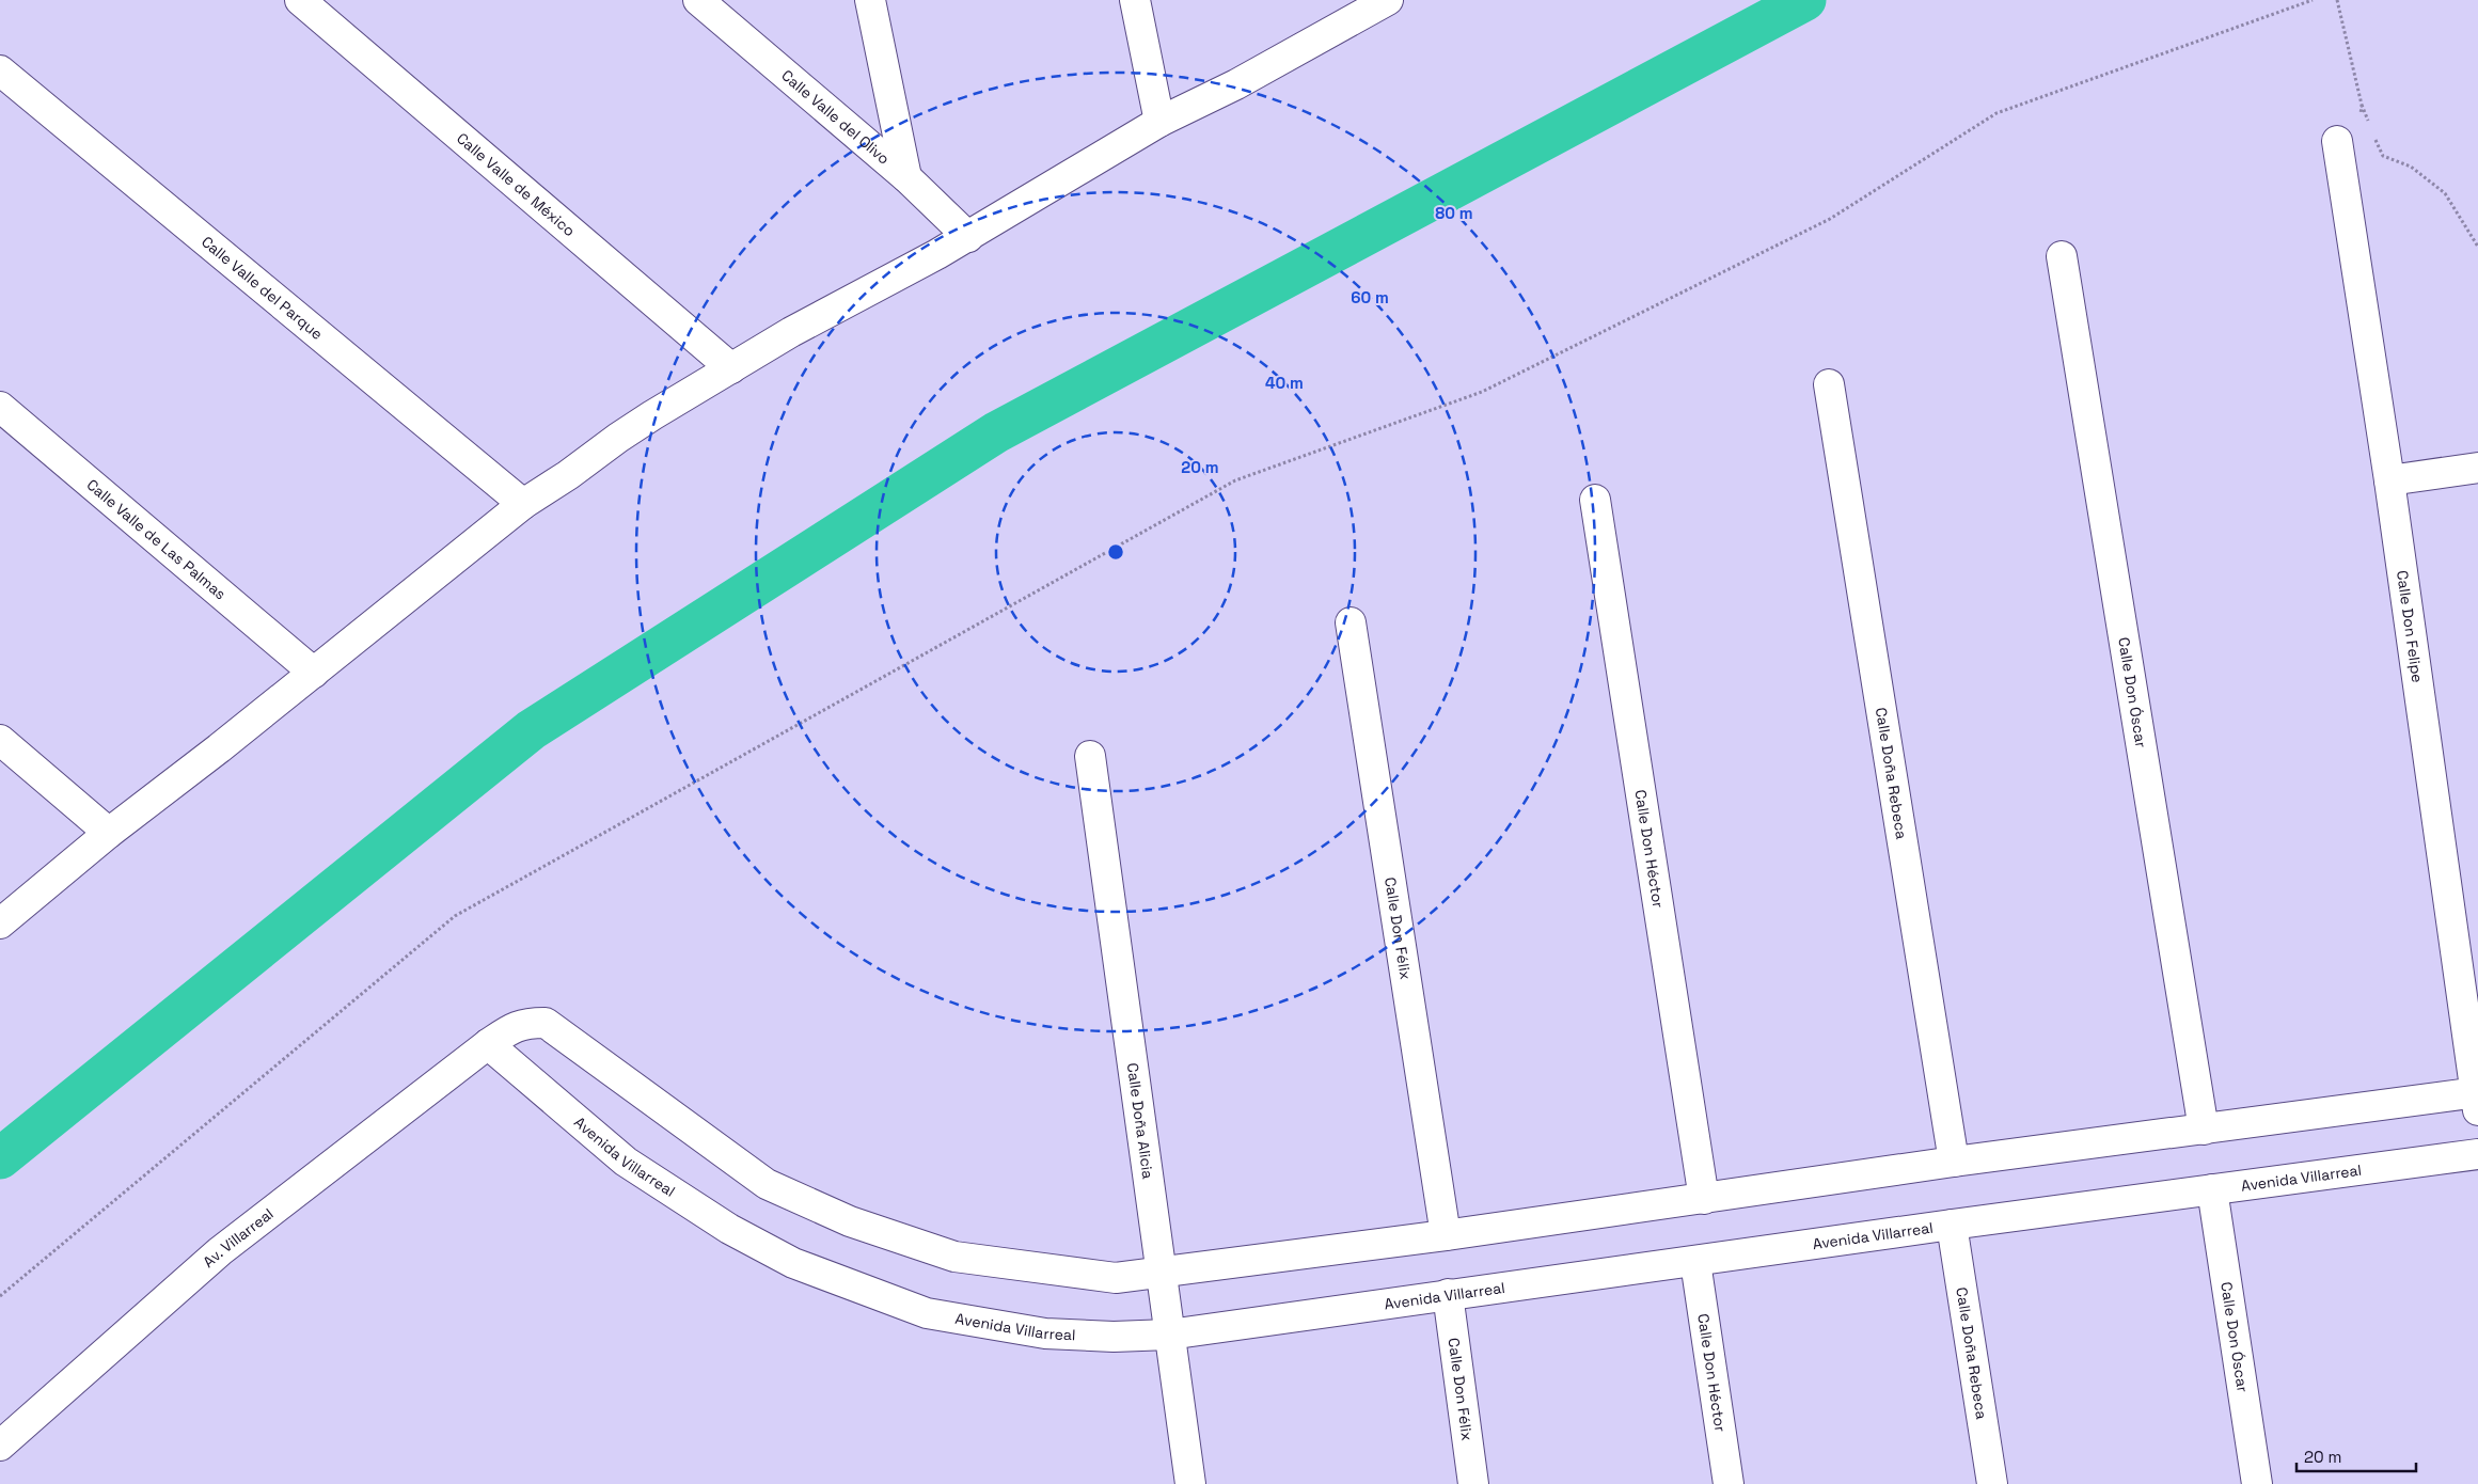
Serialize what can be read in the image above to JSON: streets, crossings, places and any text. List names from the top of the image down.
{
  "streets": {
    "street": [
      "Calle Valle del Olivo",
      "Calle Valle de México",
      "Calle Valle del Parque",
      "Calle Valle de Las Palmas",
      "Calle Don Felipe",
      "Calle Don Óscar",
      "Calle Doña Rebeca",
      "Calle Don Héctor",
      "Calle Don Félix",
      "Calle Doña Alicia",
      "Avenida Villarreal",
      "Av. Villarreal"
    ]
  },
  "crossings": [
    ["Calle Don Óscar", "Avenida Villarreal"],
    ["Calle Doña Rebeca", "Avenida Villarreal"],
    ["Calle Don Héctor", "Avenida Villarreal"],
    ["Calle Don Félix", "Avenida Villarreal"],
    ["Calle Doña Alicia", "Avenida Villarreal"],
    ["Calle Doña Alicia", "Av. Villarreal"],
    ["Avenida Villarreal", "Av. Villarreal"]
  ],
  "scale_bar": "20 m",
  "rings": [
    "80 m",
    "60 m",
    "40 m",
    "20 m"
  ]
}
